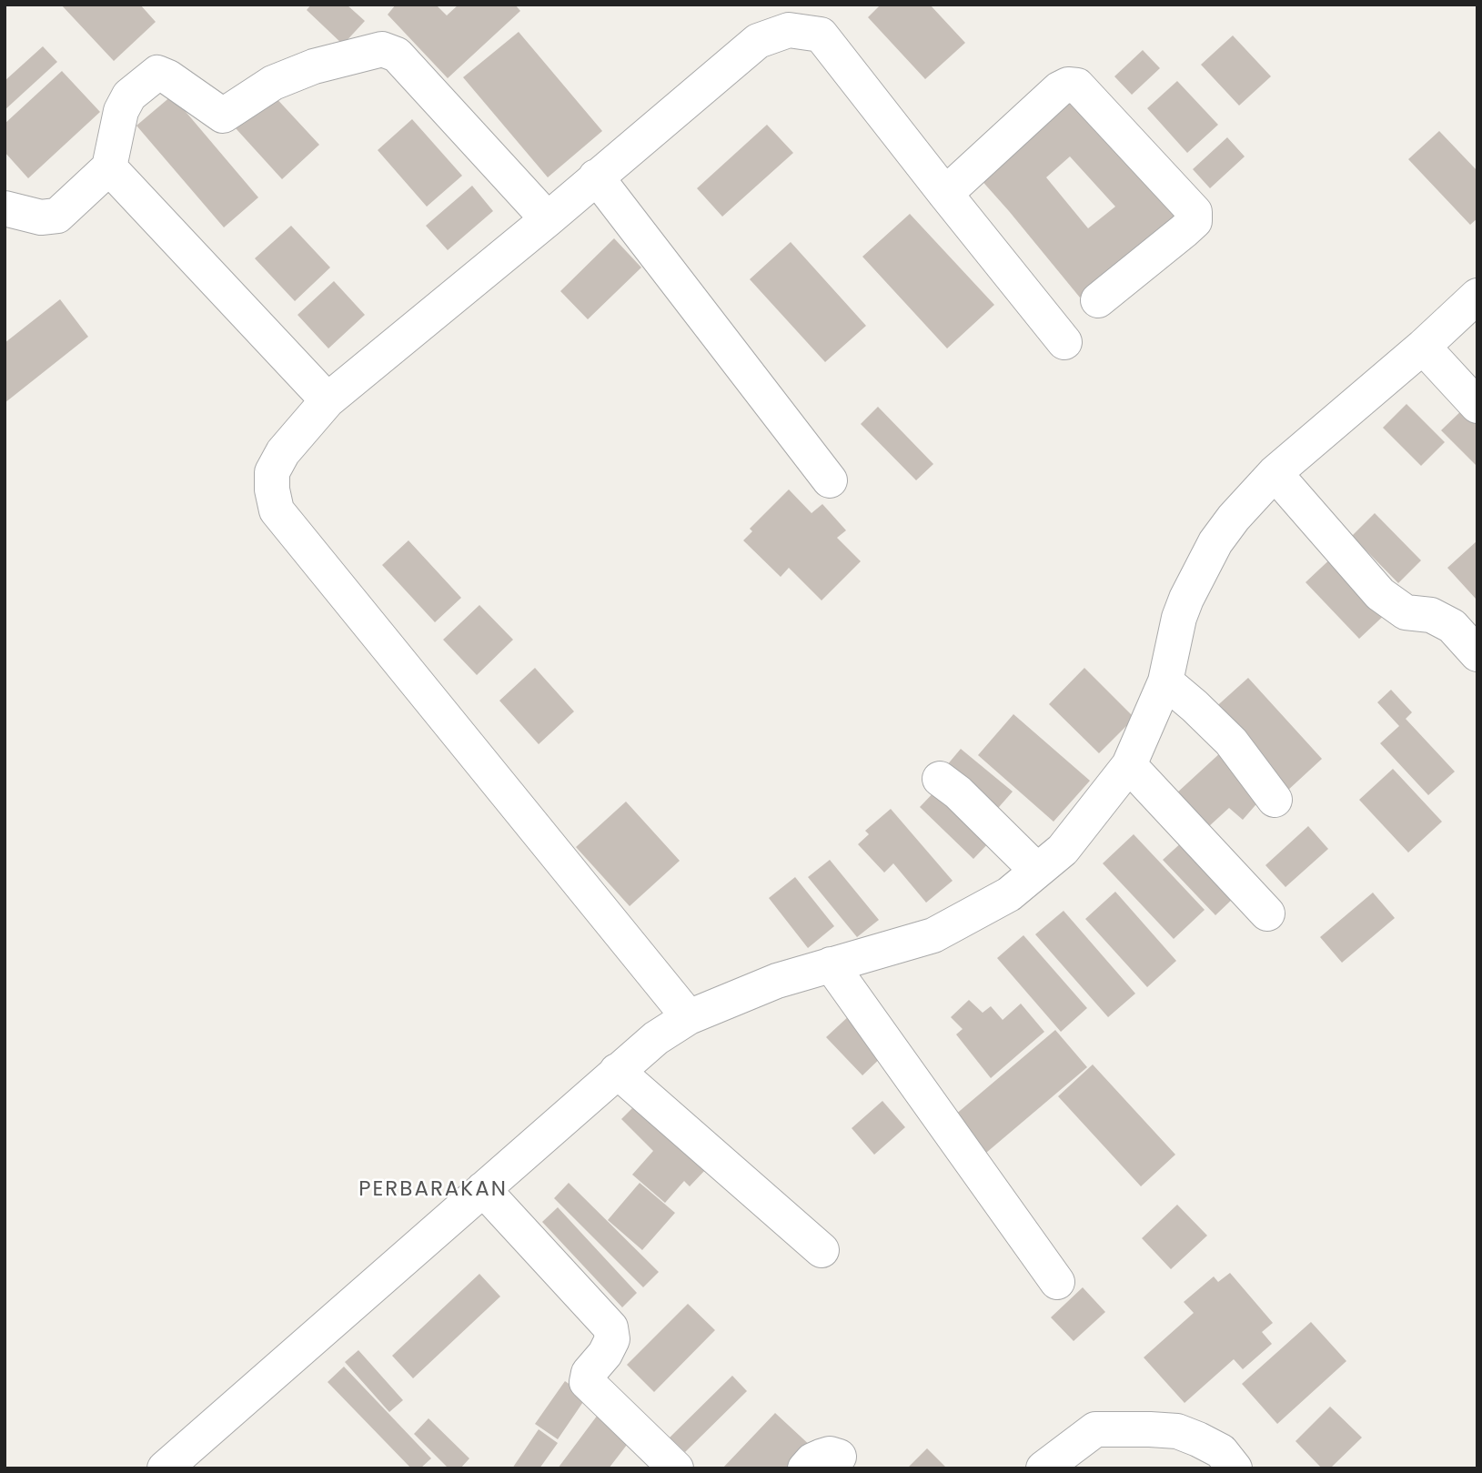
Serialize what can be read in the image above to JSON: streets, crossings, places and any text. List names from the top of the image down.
{
  "districts": ["PERBARAKAN"]
}
